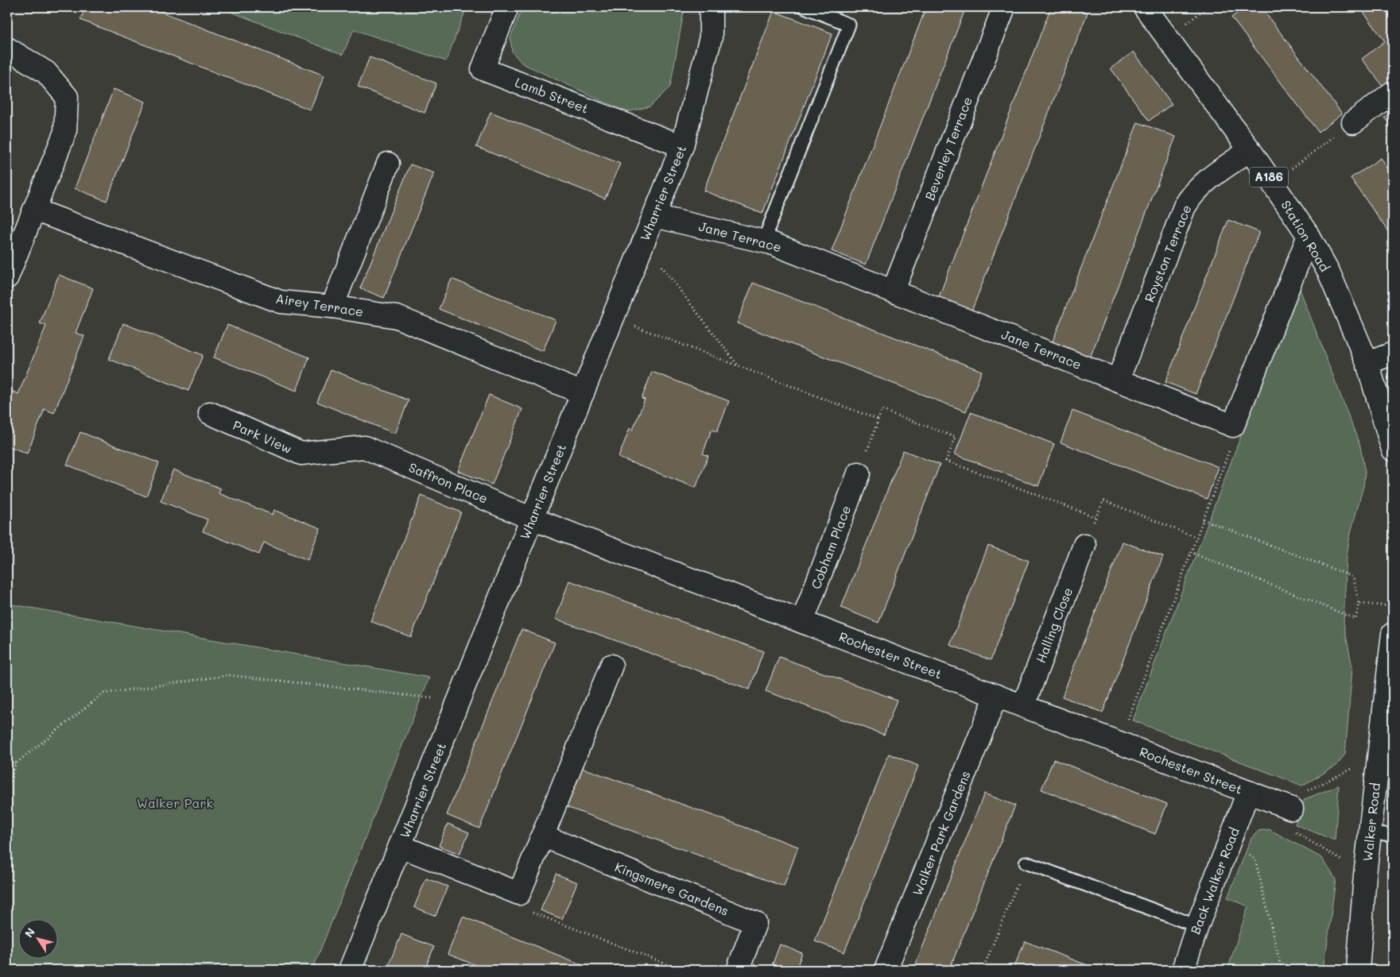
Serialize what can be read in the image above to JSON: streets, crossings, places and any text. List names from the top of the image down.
{
  "streets": {
    "street": [
      "Lamb Street",
      "Beverley Terrace",
      "A186",
      "Wharrier Street",
      "Station Road",
      "Jane Terrace",
      "Royston Terrace",
      "Airey Terrace",
      "Park View",
      "Saffron Place",
      "Cobham Place",
      "Halling Close",
      "Rochester Street",
      "Walker Road",
      "Walker Park Gardens",
      "Back Walker Road",
      "Kingsmere Gardens"
    ]
  },
  "crossings": [
    ["Lamb Street", "Wharrier Street"],
    ["Beverley Terrace", "Jane Terrace"],
    ["Wharrier Street", "Jane Terrace"],
    ["Wharrier Street", "Airey Terrace"],
    ["Wharrier Street", "Saffron Place"],
    ["Wharrier Street", "Rochester Street"],
    ["Station Road", "Royston Terrace"],
    ["Jane Terrace", "Royston Terrace"],
    ["Park View", "Saffron Place"],
    ["Saffron Place", "Rochester Street"],
    ["Cobham Place", "Rochester Street"],
    ["Halling Close", "Rochester Street"],
    ["Rochester Street", "Walker Park Gardens"],
    ["Rochester Street", "Back Walker Road"]
  ],
  "parks": ["Walker Park"],
  "north": "top left"
}
